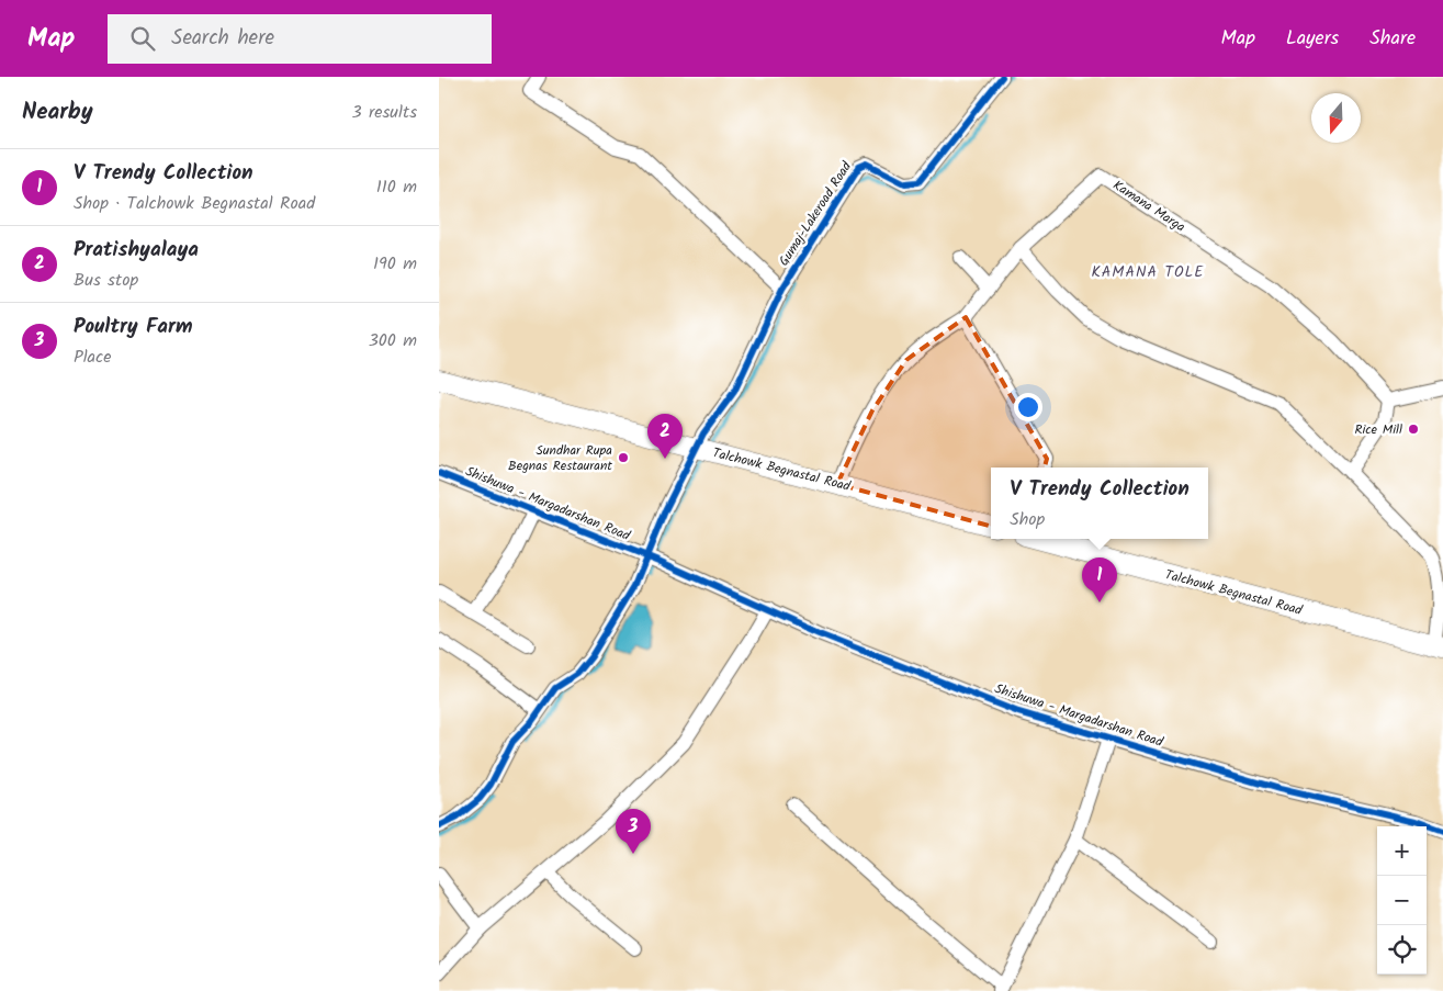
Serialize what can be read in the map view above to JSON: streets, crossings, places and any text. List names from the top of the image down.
{
  "streets": {
    "main road": ["Talchowk Begnastal Road"],
    "street": ["Kamana Marga", "Gumaj-Lakeroad Road", "Shishuwa - Margadarshan Road"]
  },
  "crossings": [
    ["Kamana Marga", "Talchowk Begnastal Road"],
    ["Gumaj-Lakeroad Road", "Talchowk Begnastal Road"],
    ["Gumaj-Lakeroad Road", "Shishuwa - Margadarshan Road"]
  ],
  "districts": ["KAMANA TOLE"],
  "places": ["Rice Mill", "Sundhar Rupa Begnas Restaurant"],
  "north": "bottom",
  "page": {
    "header": "Map",
    "search": "Search here",
    "nav": ["Map", "Layers", "Share"],
    "heading": ["Nearby", "3 results"],
    "list": [
      {
        "mark": "1",
        "name": "V Trendy Collection",
        "note": "Shop · Talchowk Begnastal Road",
        "value": "110 m"
      },
      {
        "mark": "2",
        "name": "Pratishyalaya",
        "note": "Bus stop",
        "value": "190 m"
      },
      {
        "mark": "3",
        "name": "Poultry Farm",
        "note": "Place",
        "value": "300 m"
      }
    ],
    "pins": ["2", "1", "3"],
    "popup": ["V Trendy Collection", "Shop"],
    "map_buttons": ["+", "−"]
  }
}
